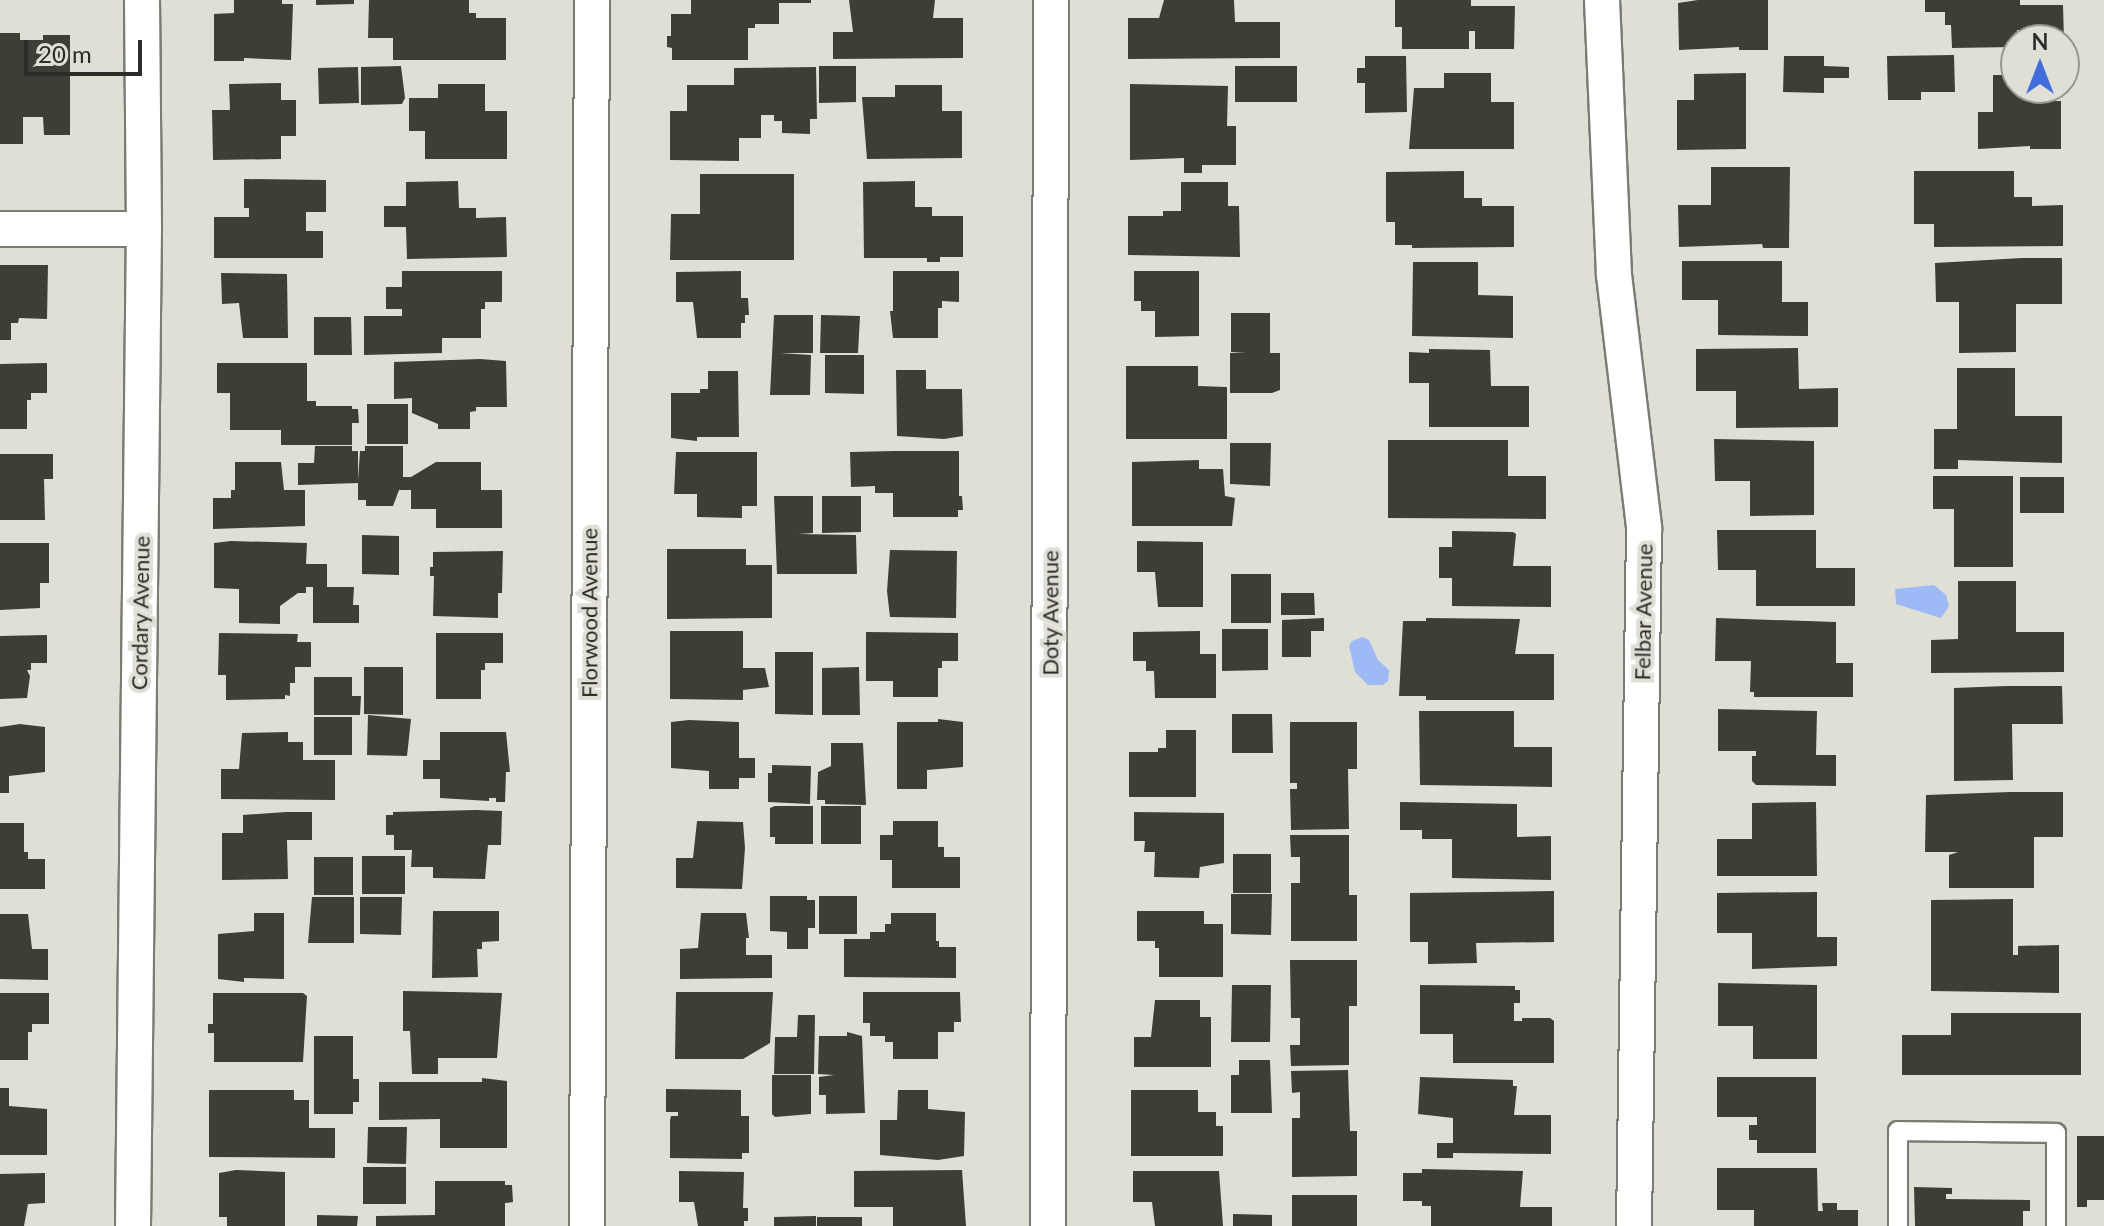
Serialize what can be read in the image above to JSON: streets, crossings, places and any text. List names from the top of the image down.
{
  "streets": {
    "street": [
      "Felbar Avenue",
      "Cordary Avenue",
      "Florwood Avenue",
      "Doty Avenue"
    ]
  },
  "scale_bar": "20 m",
  "north": "top"
}
